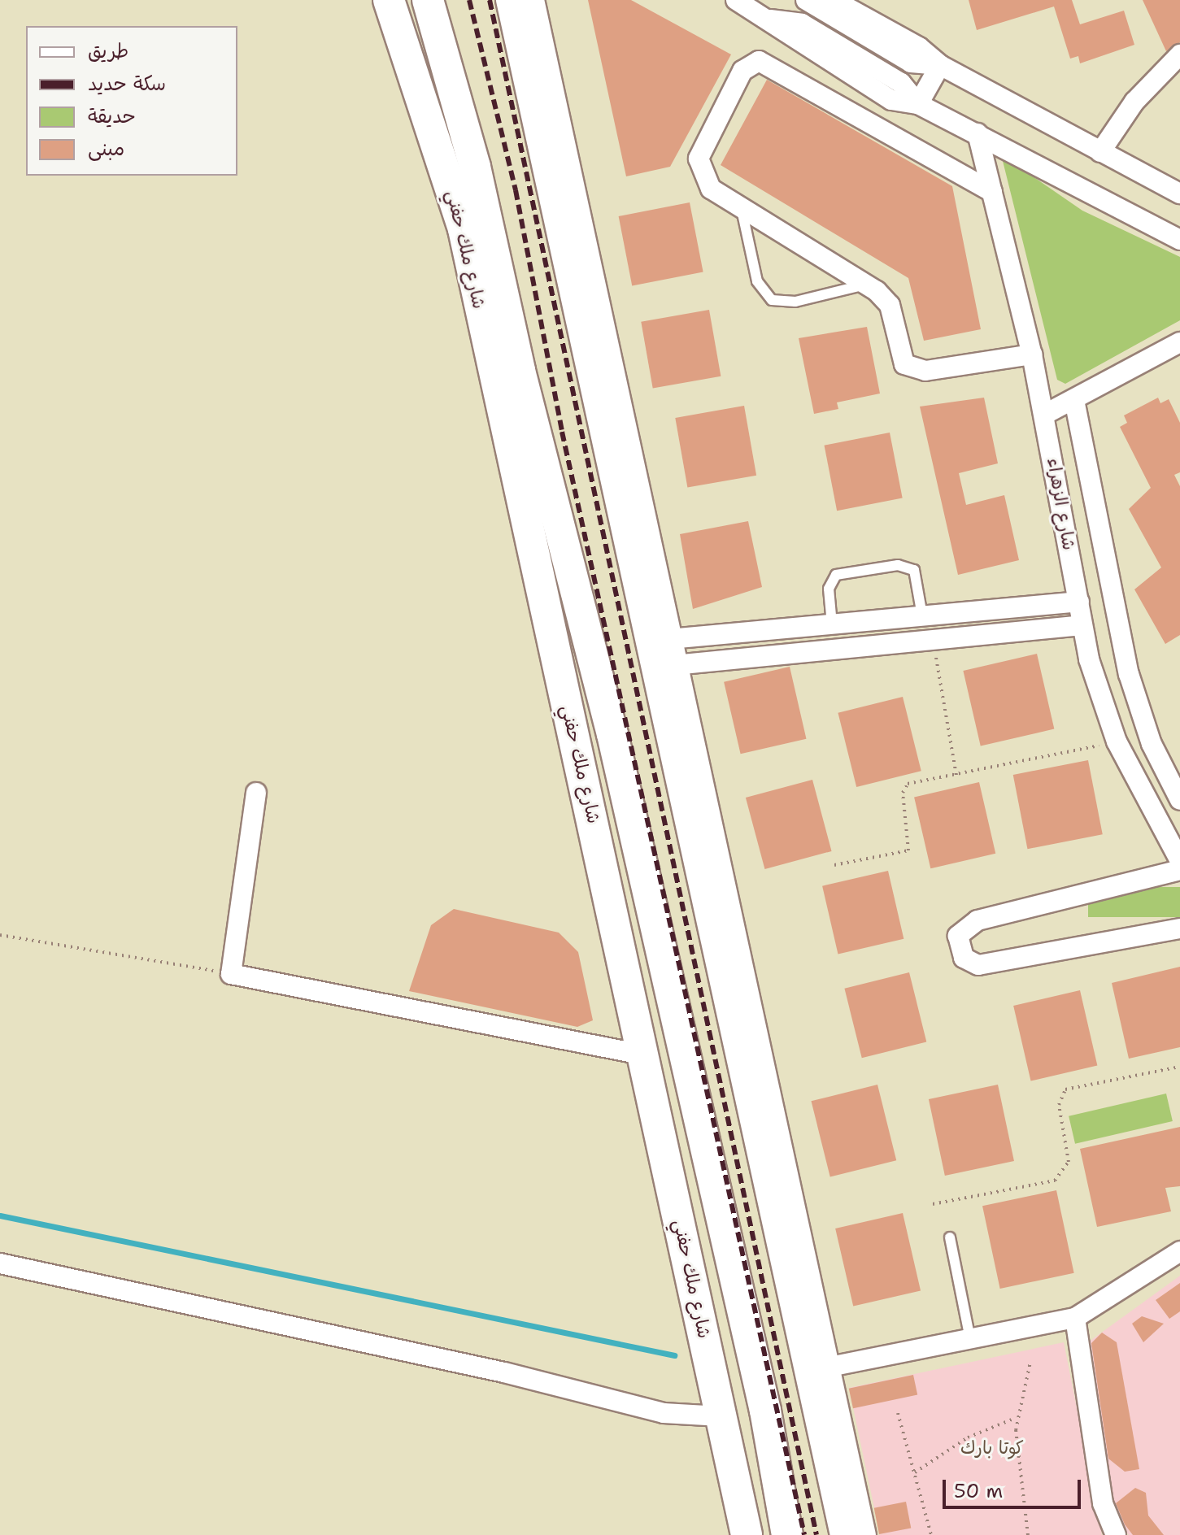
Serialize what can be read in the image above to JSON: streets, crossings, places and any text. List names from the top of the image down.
{
  "streets": {
    "highway": ["شارع ملك حفني"],
    "street": ["شارع الزهراء"]
  },
  "parks": ["كوتا بارك"],
  "legend": [
    "طريق",
    "سكة حديد",
    "حديقة",
    "مبنى"
  ],
  "scale_bar": "50 m"
}
